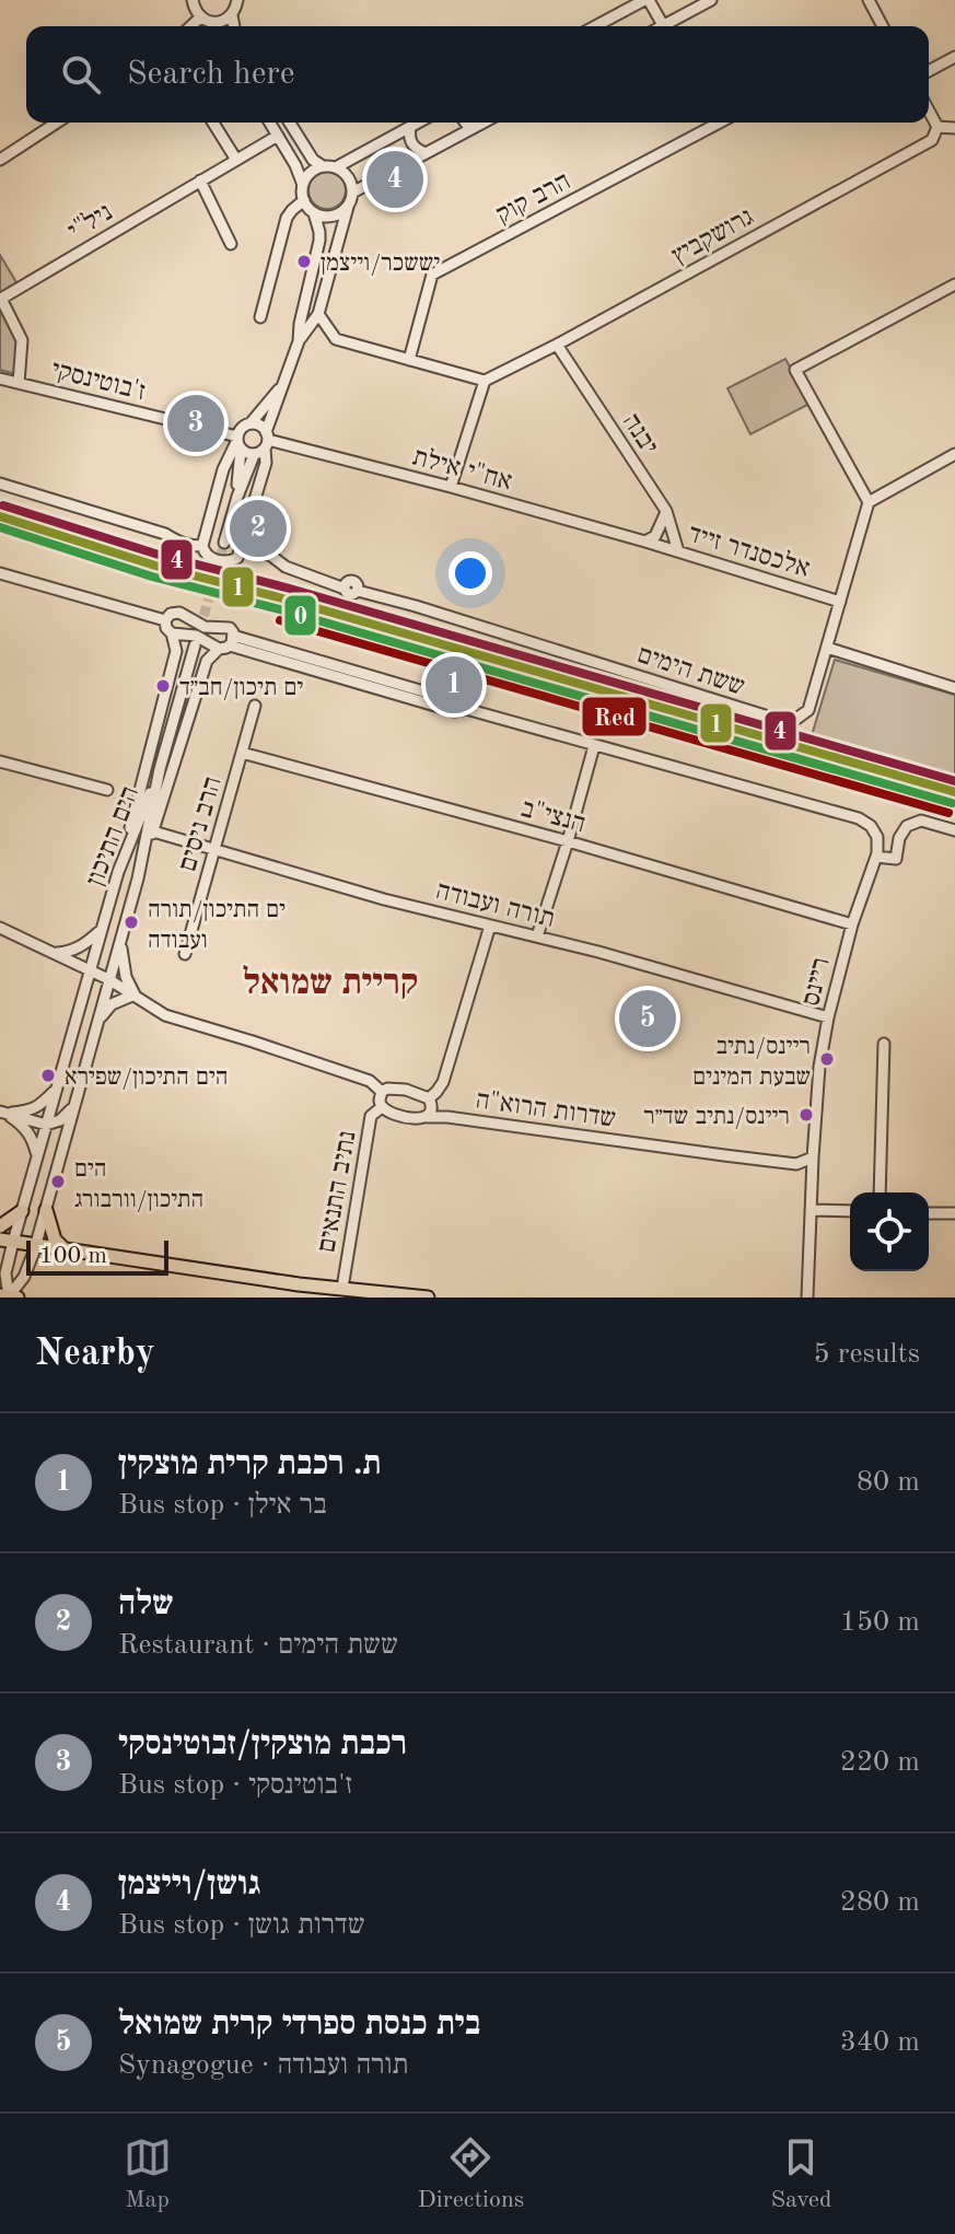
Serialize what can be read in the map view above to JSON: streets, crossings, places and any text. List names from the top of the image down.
{
  "streets": {
    "street": [
      "הרב קוק",
      "ניל\"י",
      "גרושקביץ",
      "ז'בוטינסקי",
      "יבנה",
      "אח\"י אילת",
      "אלכסנדר זייד",
      "ששת הימים",
      "הנצי\"ב",
      "הרב ניסים",
      "הים התיכון",
      "תורה ועבודה",
      "ריינס",
      "שדרות הרוא\"ה",
      "נתיב התנאים"
    ]
  },
  "crossings": [
    ["ניל\"י", "ז'בוטינסקי"],
    ["גרושקביץ", "יבנה"],
    ["ז'בוטינסקי", "אח\"י אילת"],
    ["יבנה", "אלכסנדר זייד"],
    ["אח\"י אילת", "אלכסנדר זייד"],
    ["אלכסנדר זייד", "ששת הימים"],
    ["הנצי\"ב", "הרב ניסים"],
    ["הנצי\"ב", "ריינס"],
    ["הרב ניסים", "תורה ועבודה"],
    ["תורה ועבודה", "ריינס"],
    ["ריינס", "שדרות הרוא\"ה"],
    ["שדרות הרוא\"ה", "נתיב התנאים"]
  ],
  "districts": ["קריית שמואל"],
  "places": [
    "יששכר/וייצמן",
    "ים תיכון/חב״ד",
    "ים התיכון/תורה ועבודה",
    "ריינס/נתיב שבעת המינים",
    "הים התיכון/שפירא",
    "ריינס/נתיב שד״ר",
    "הים התיכון/וורבורג"
  ],
  "lines": [
    "transit line 4",
    "transit line 1",
    "transit line 0",
    "transit line Red"
  ],
  "scale_bar": "100 m",
  "page": {
    "search": "Search here",
    "pins": [
      "4",
      "3",
      "2",
      "1",
      "5"
    ],
    "scale": "100 m",
    "heading": ["Nearby", "5 results"],
    "list": [
      {
        "mark": "1",
        "name": "ת. רכבת קרית מוצקין",
        "note": "Bus stop · בר אילן",
        "value": "80 m"
      },
      {
        "mark": "2",
        "name": "שלה",
        "note": "Restaurant · ששת הימים",
        "value": "150 m"
      },
      {
        "mark": "3",
        "name": "רכבת מוצקין/זבוטינסקי",
        "note": "Bus stop · ז'בוטינסקי",
        "value": "220 m"
      },
      {
        "mark": "4",
        "name": "גושן/וייצמן",
        "note": "Bus stop · שדרות גושן",
        "value": "280 m"
      },
      {
        "mark": "5",
        "name": "בית כנסת ספרדי קרית שמואל",
        "note": "Synagogue · תורה ועבודה",
        "value": "340 m"
      }
    ],
    "nav": ["Map", "Directions", "Saved"]
  }
}
